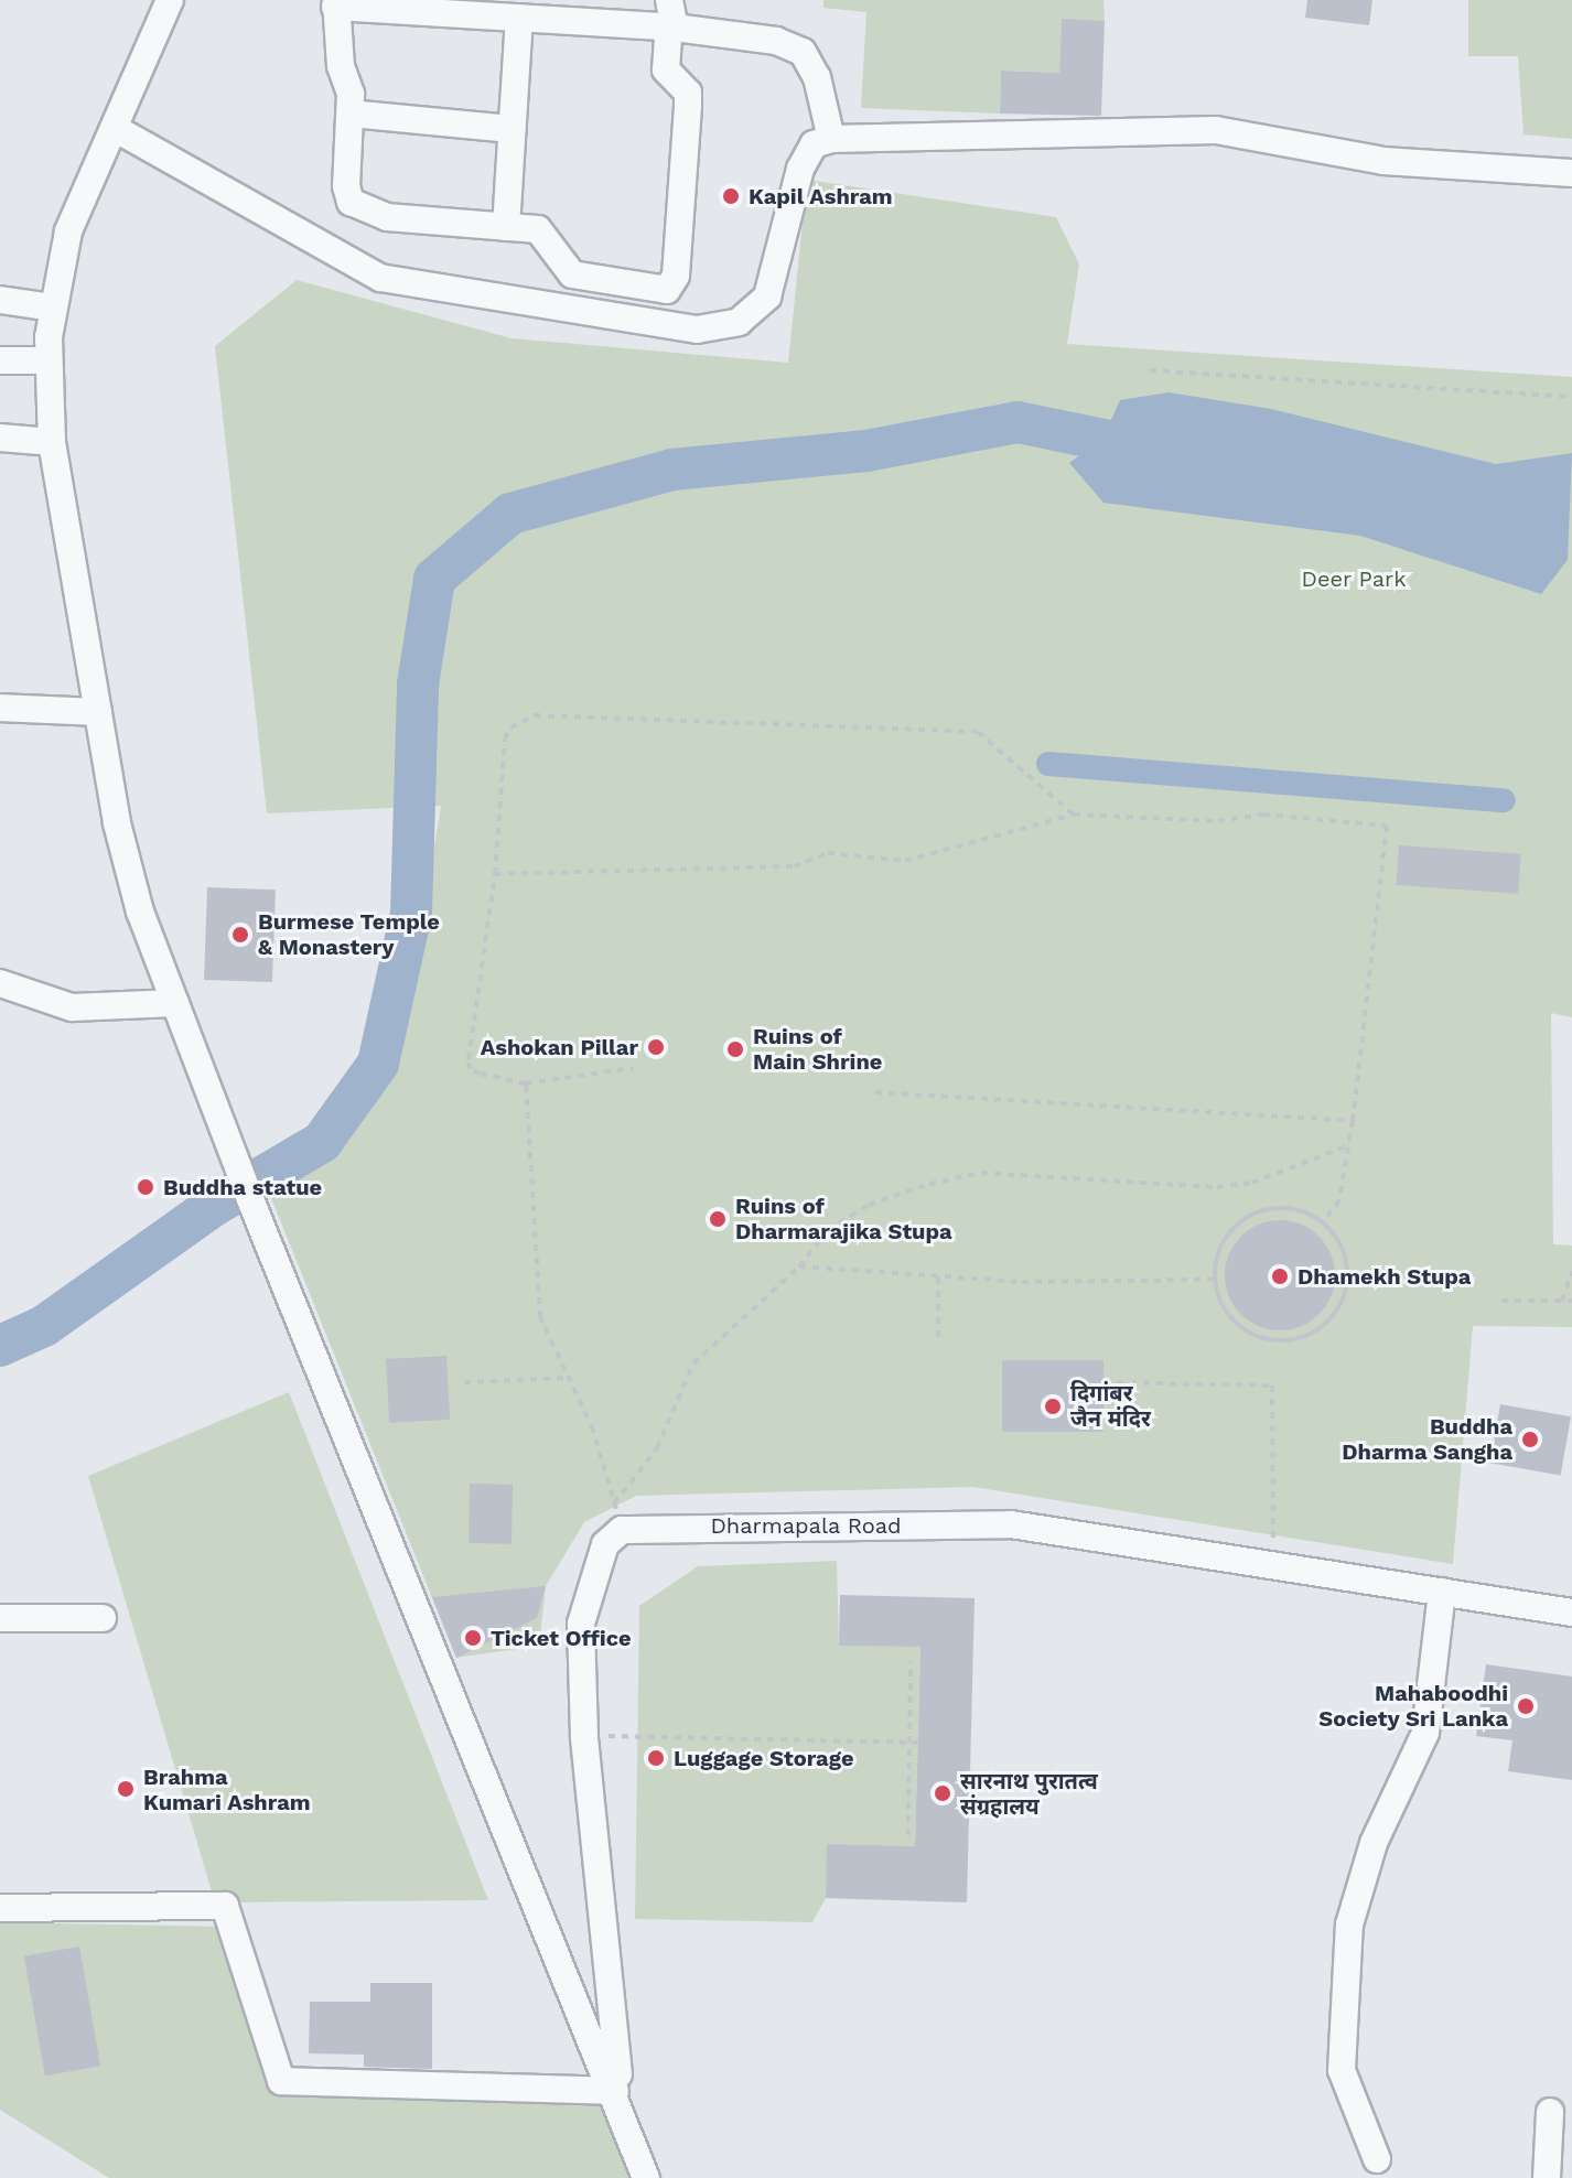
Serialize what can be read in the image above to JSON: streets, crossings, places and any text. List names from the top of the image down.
{
  "streets": {
    "street": ["Dharmapala Road"]
  },
  "parks": ["Deer Park"],
  "places": [
    "Kapil Ashram",
    "Burmese Temple & Monastery",
    "Ashokan Pillar",
    "Ruins of Main Shrine",
    "Buddha statue",
    "Ruins of Dharmarajika Stupa",
    "Dhamekh Stupa",
    "दिगांबर जैन मंदिर",
    "Buddha Dharma Sangha",
    "Ticket Office",
    "Mahaboodhi Society Sri Lanka",
    "Luggage Storage",
    "Brahma Kumari Ashram",
    "सारनाथ पुरातत्व संग्रहालय"
  ]
}
